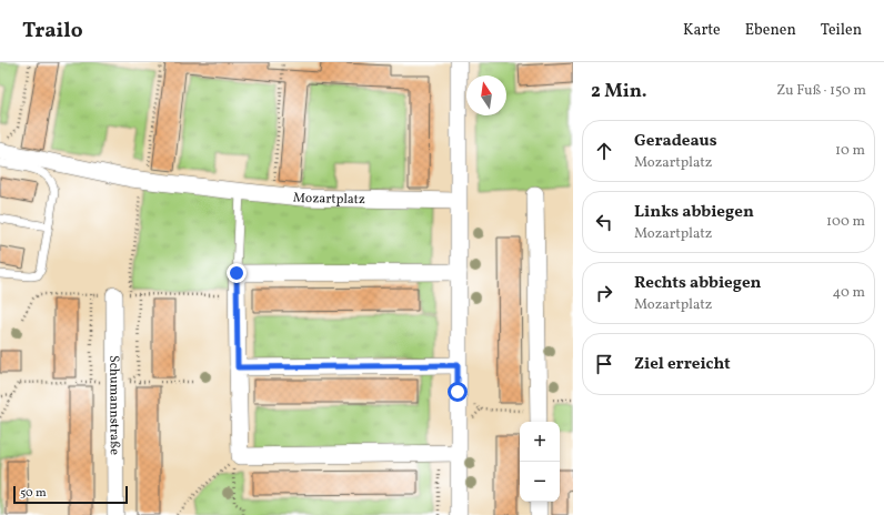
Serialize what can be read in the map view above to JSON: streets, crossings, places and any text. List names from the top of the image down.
{
  "streets": {
    "street": ["Mozartplatz", "Schumannstraße"]
  },
  "scale_bar": "50 m",
  "north": "top",
  "page": {
    "header": "Trailo",
    "nav": ["Karte", "Ebenen", "Teilen"],
    "heading": ["2 Min.", "Zu Fuß · 150 m"],
    "list": [
      ["Geradeaus", "Mozartplatz", "10 m"],
      ["Links abbiegen", "Mozartplatz", "100 m"],
      ["Rechts abbiegen", "Mozartplatz", "40 m"],
      "Ziel erreicht"
    ],
    "map_buttons": ["+", "−"],
    "scale": "50 m"
  }
}
